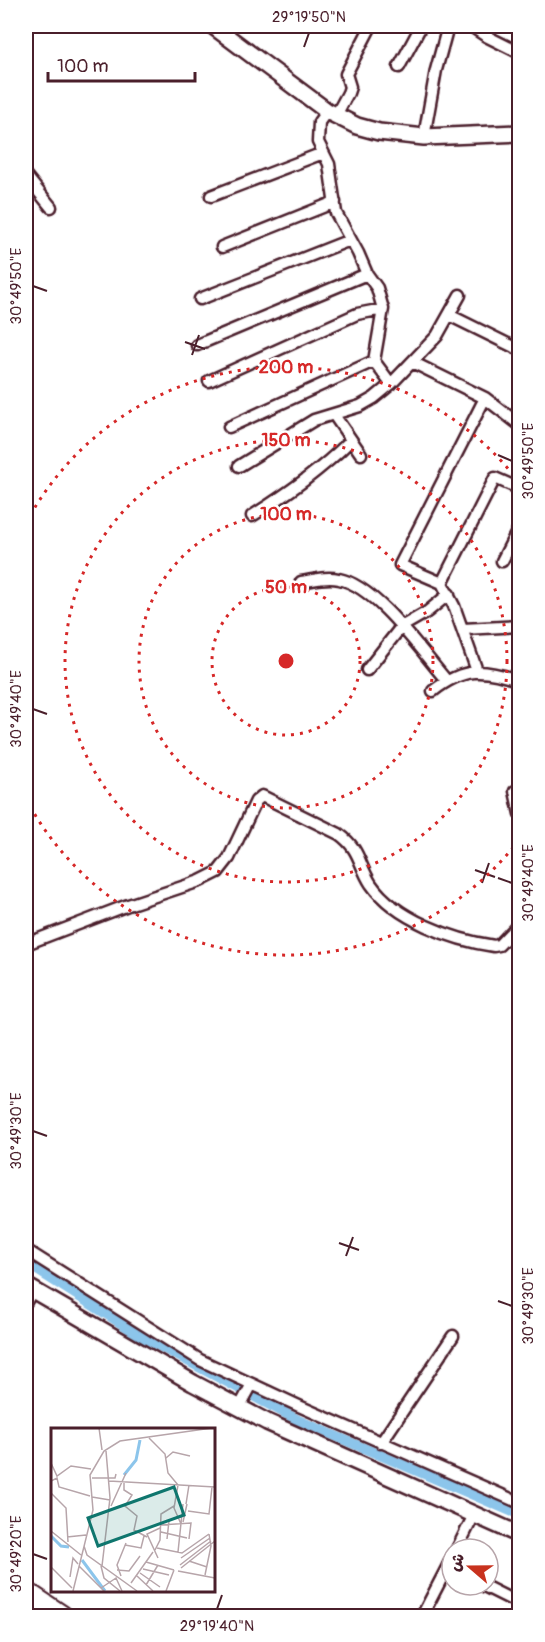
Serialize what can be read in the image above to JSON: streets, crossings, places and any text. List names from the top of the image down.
{
  "scale_bar": "100 m",
  "north": "left",
  "coordinates": [
    "29°19'50\"N",
    "30°49'50\"E",
    "30°49'40\"E",
    "30°49'30\"E",
    "30°49'20\"E",
    "29°19'40\"N"
  ],
  "rings": [
    "200 m",
    "150 m",
    "100 m",
    "50 m"
  ]
}
